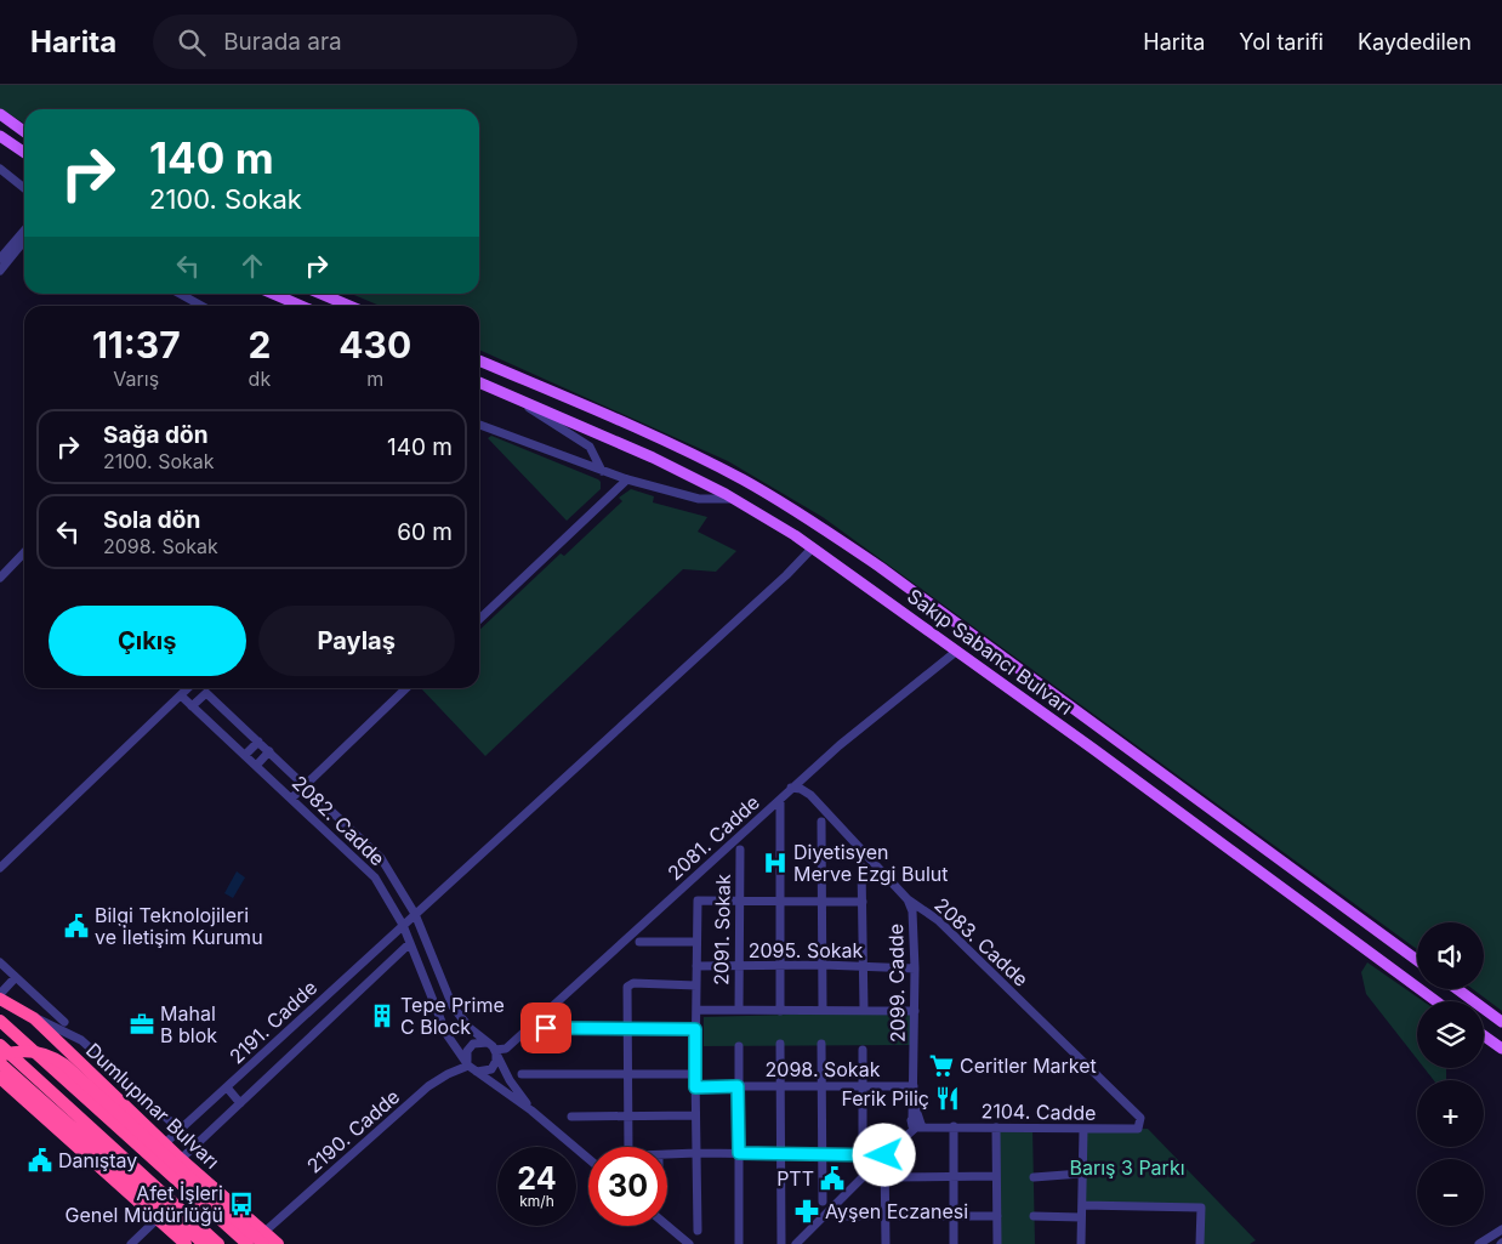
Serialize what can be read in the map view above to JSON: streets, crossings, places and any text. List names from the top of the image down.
{
  "streets": {
    "highway": ["Dumlupınar Bulvarı"],
    "main road": ["Sakıp Sabancı Bulvarı"],
    "street": [
      "2082. Cadde",
      "2081. Cadde",
      "2091. Sokak",
      "2083. Cadde",
      "2095. Sokak",
      "2099. Cadde",
      "2191. Cadde",
      "2098. Sokak",
      "2104. Cadde",
      "2190. Cadde"
    ]
  },
  "crossings": [
    ["Sakıp Sabancı Bulvarı", "2081. Cadde"],
    ["Sakıp Sabancı Bulvarı", "2191. Cadde"],
    ["2082. Cadde", "2081. Cadde"],
    ["2082. Cadde", "2191. Cadde"],
    ["2082. Cadde", "2190. Cadde"],
    ["2081. Cadde", "2083. Cadde"],
    ["2081. Cadde", "2190. Cadde"],
    ["2091. Sokak", "2095. Sokak"],
    ["2083. Cadde", "2099. Cadde"],
    ["2083. Cadde", "2104. Cadde"],
    ["2095. Sokak", "2099. Cadde"],
    ["2099. Cadde", "2098. Sokak"],
    ["2099. Cadde", "2104. Cadde"],
    ["2191. Cadde", "Dumlupınar Bulvarı"],
    ["Dumlupınar Bulvarı", "2190. Cadde"]
  ],
  "parks": ["Barış 3 Parkı"],
  "places": {
    "hospital": ["Diyetisyen Merve Ezgi Bulut"],
    "public building": ["Bilgi Teknolojileri ve İletişim Kurumu", "Danıştay", "PTT"],
    "building": ["Tepe Prime C Block"],
    "office": ["Mahal B blok"],
    "supermarket": ["Ceritler Market"],
    "restaurant": ["Ferik Piliç"],
    "bus stop": ["Afet İşleri Genel Müdürlüğü"],
    "pharmacy": ["Ayşen Eczanesi"]
  },
  "page": {
    "header": "Harita",
    "search": "Burada ara",
    "nav": ["Harita", "Yol tarifi", "Kaydedilen"],
    "turn": ["140 m", "2100. Sokak"],
    "eta": [
      "11:37",
      "Varış",
      "2",
      "dk",
      "430",
      "m"
    ],
    "list": [
      {
        "name": "Sağa dön",
        "note": "2100. Sokak",
        "value": "140 m"
      },
      {
        "name": "Sola dön",
        "note": "2098. Sokak",
        "value": "60 m"
      }
    ],
    "buttons": ["Çıkış", "Paylaş"],
    "map_buttons": ["+", "−"],
    "speed": "24 km/h",
    "limit": "30"
  }
}
